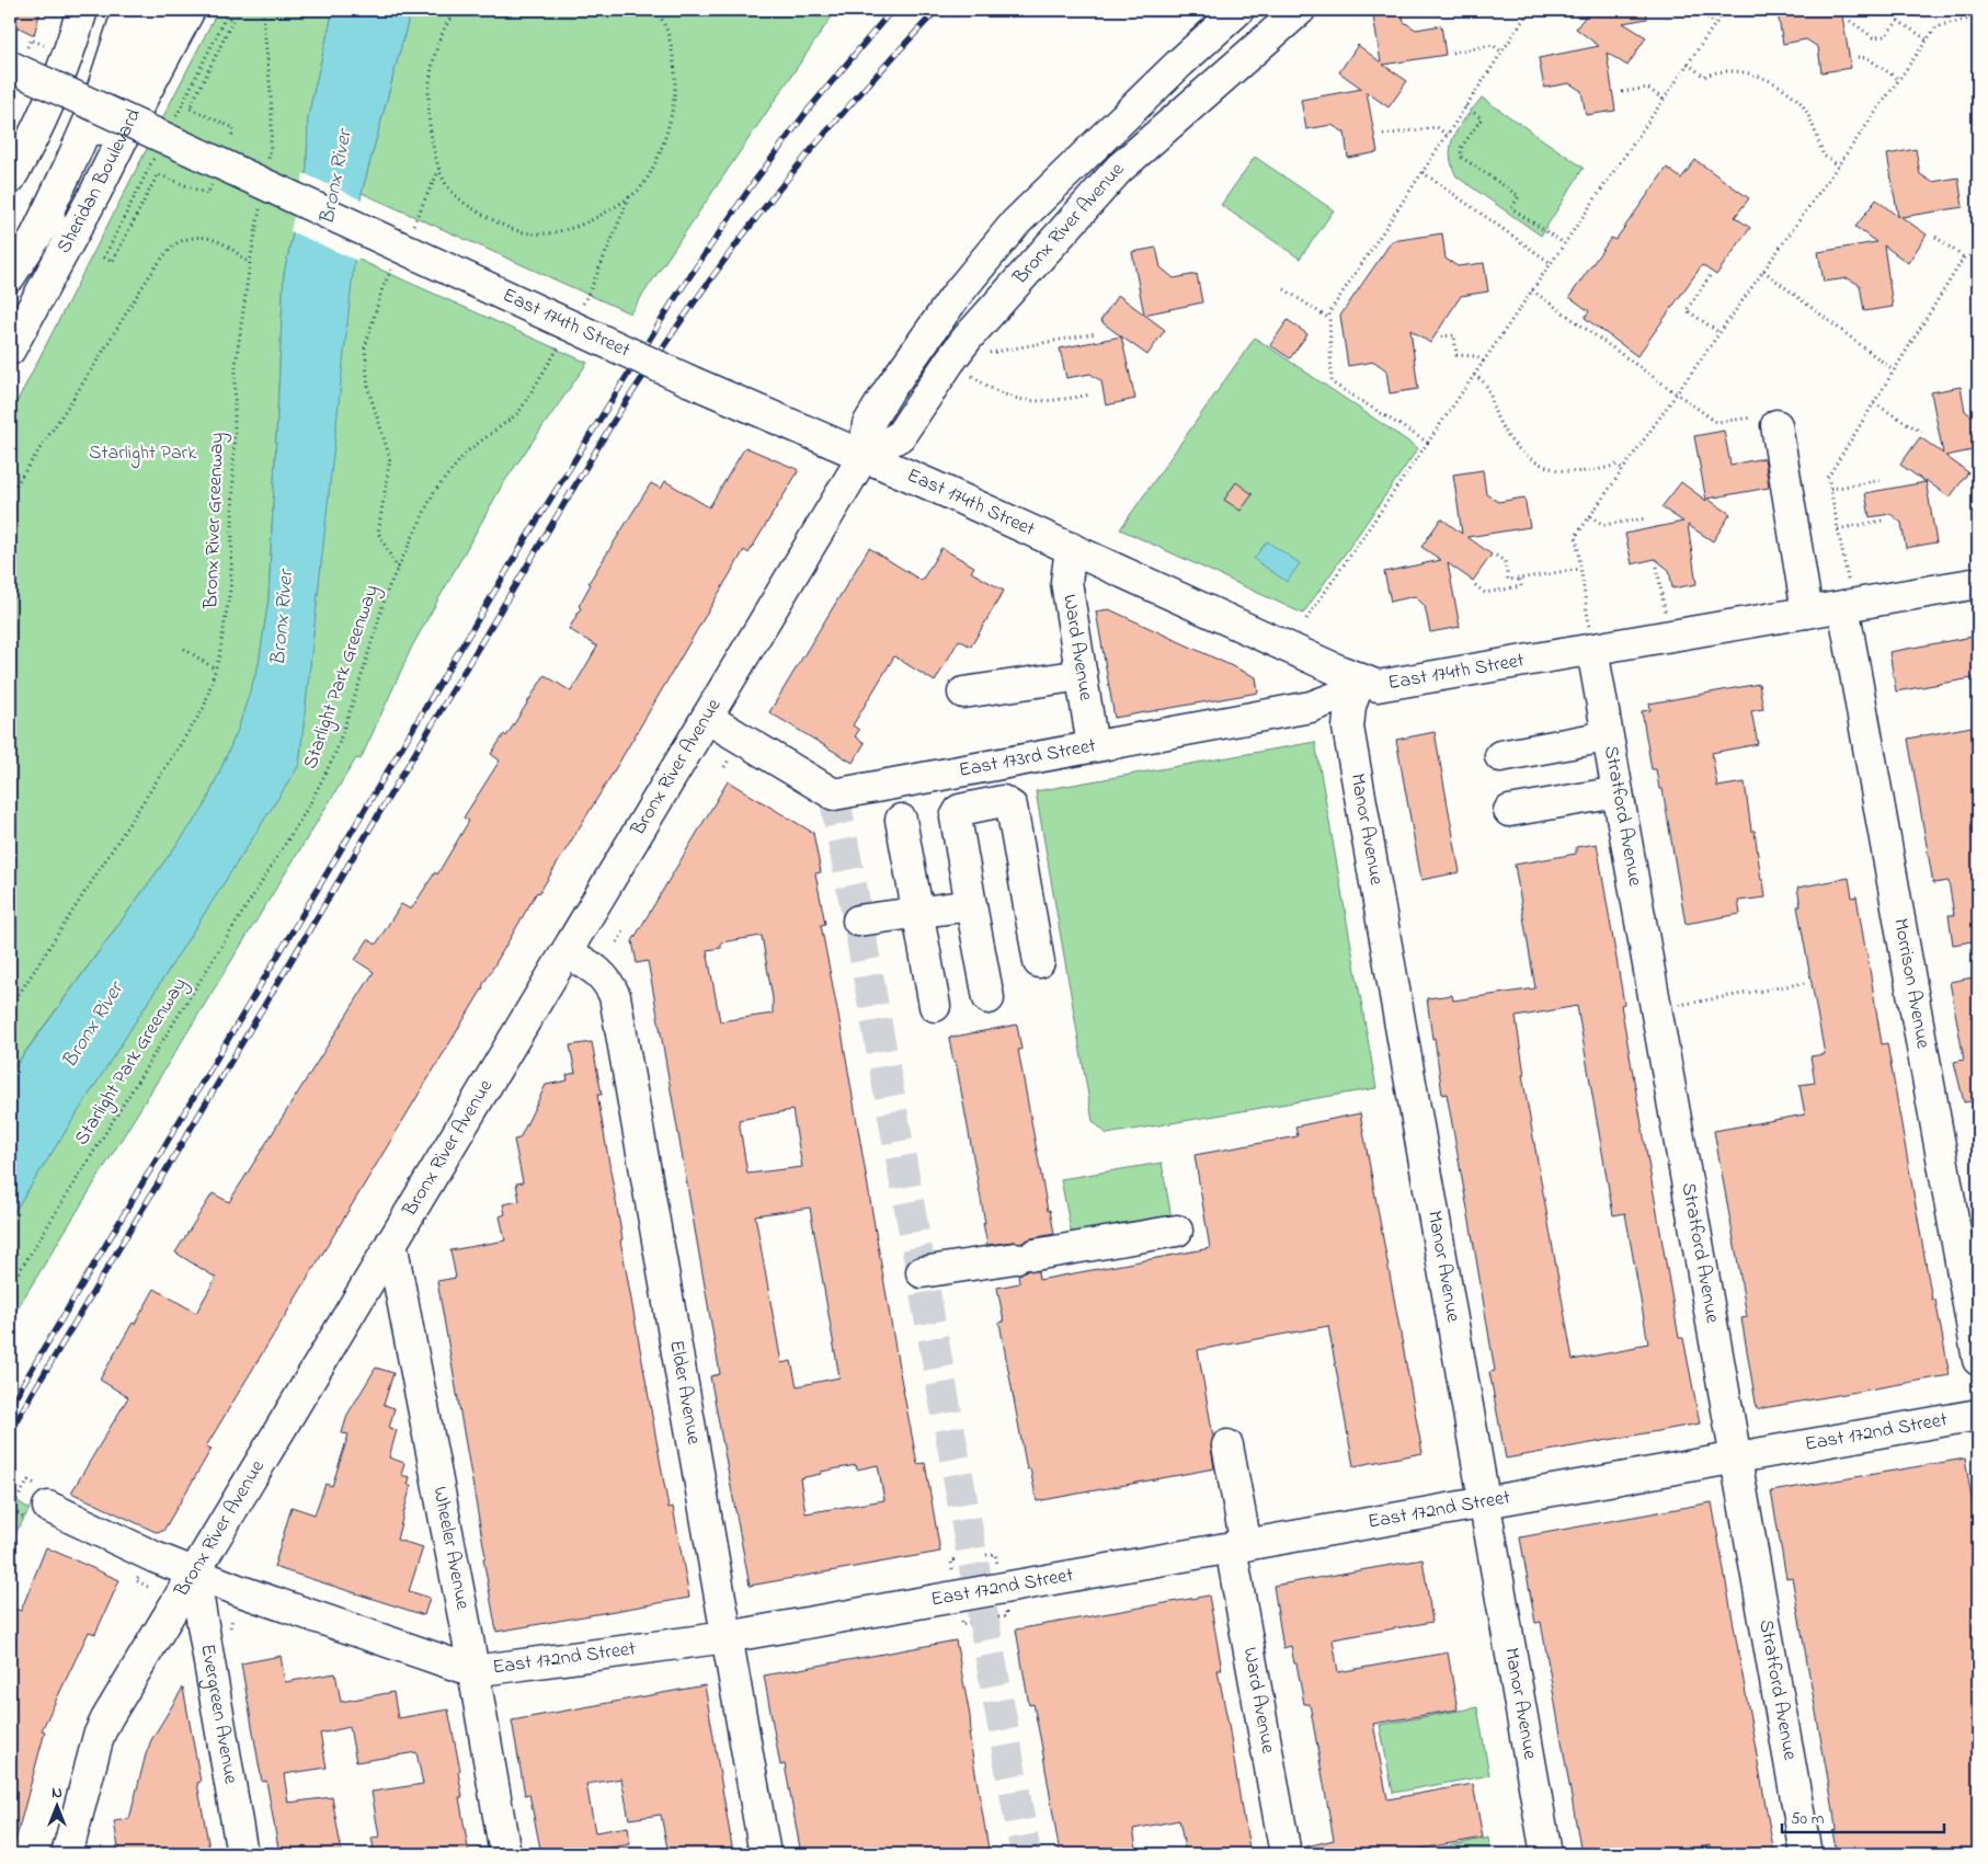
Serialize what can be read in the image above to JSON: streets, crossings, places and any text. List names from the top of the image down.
{
  "streets": {
    "main road": [
      "Sheridan Boulevard",
      "Bronx River Avenue",
      "East 174th Street",
      "Ward Avenue",
      "East 173rd Street",
      "Stratford Avenue",
      "Manor Avenue",
      "Morrison Avenue",
      "Elder Avenue",
      "East 172nd Street",
      "Wheeler Avenue",
      "Evergreen Avenue"
    ],
    "path": ["Bronx River Greenway", "Starlight Park Greenway"]
  },
  "crossings": [
    ["Bronx River Avenue", "East 174th Street"],
    ["Bronx River Avenue", "East 173rd Street"],
    ["Bronx River Avenue", "Elder Avenue"],
    ["Bronx River Avenue", "East 172nd Street"],
    ["Bronx River Avenue", "Wheeler Avenue"],
    ["Bronx River Avenue", "Evergreen Avenue"],
    ["East 174th Street", "Ward Avenue"],
    ["East 174th Street", "East 173rd Street"],
    ["East 174th Street", "Stratford Avenue"],
    ["East 174th Street", "Manor Avenue"],
    ["East 174th Street", "Morrison Avenue"],
    ["Ward Avenue", "East 173rd Street"],
    ["Ward Avenue", "East 172nd Street"],
    ["East 173rd Street", "Manor Avenue"],
    ["Stratford Avenue", "East 172nd Street"],
    ["Manor Avenue", "East 172nd Street"],
    ["Elder Avenue", "East 172nd Street"],
    ["East 172nd Street", "Wheeler Avenue"],
    ["East 172nd Street", "Evergreen Avenue"]
  ],
  "water": ["Bronx River"],
  "parks": ["Starlight Park"],
  "scale_bar": "50 m",
  "north": "top"
}
